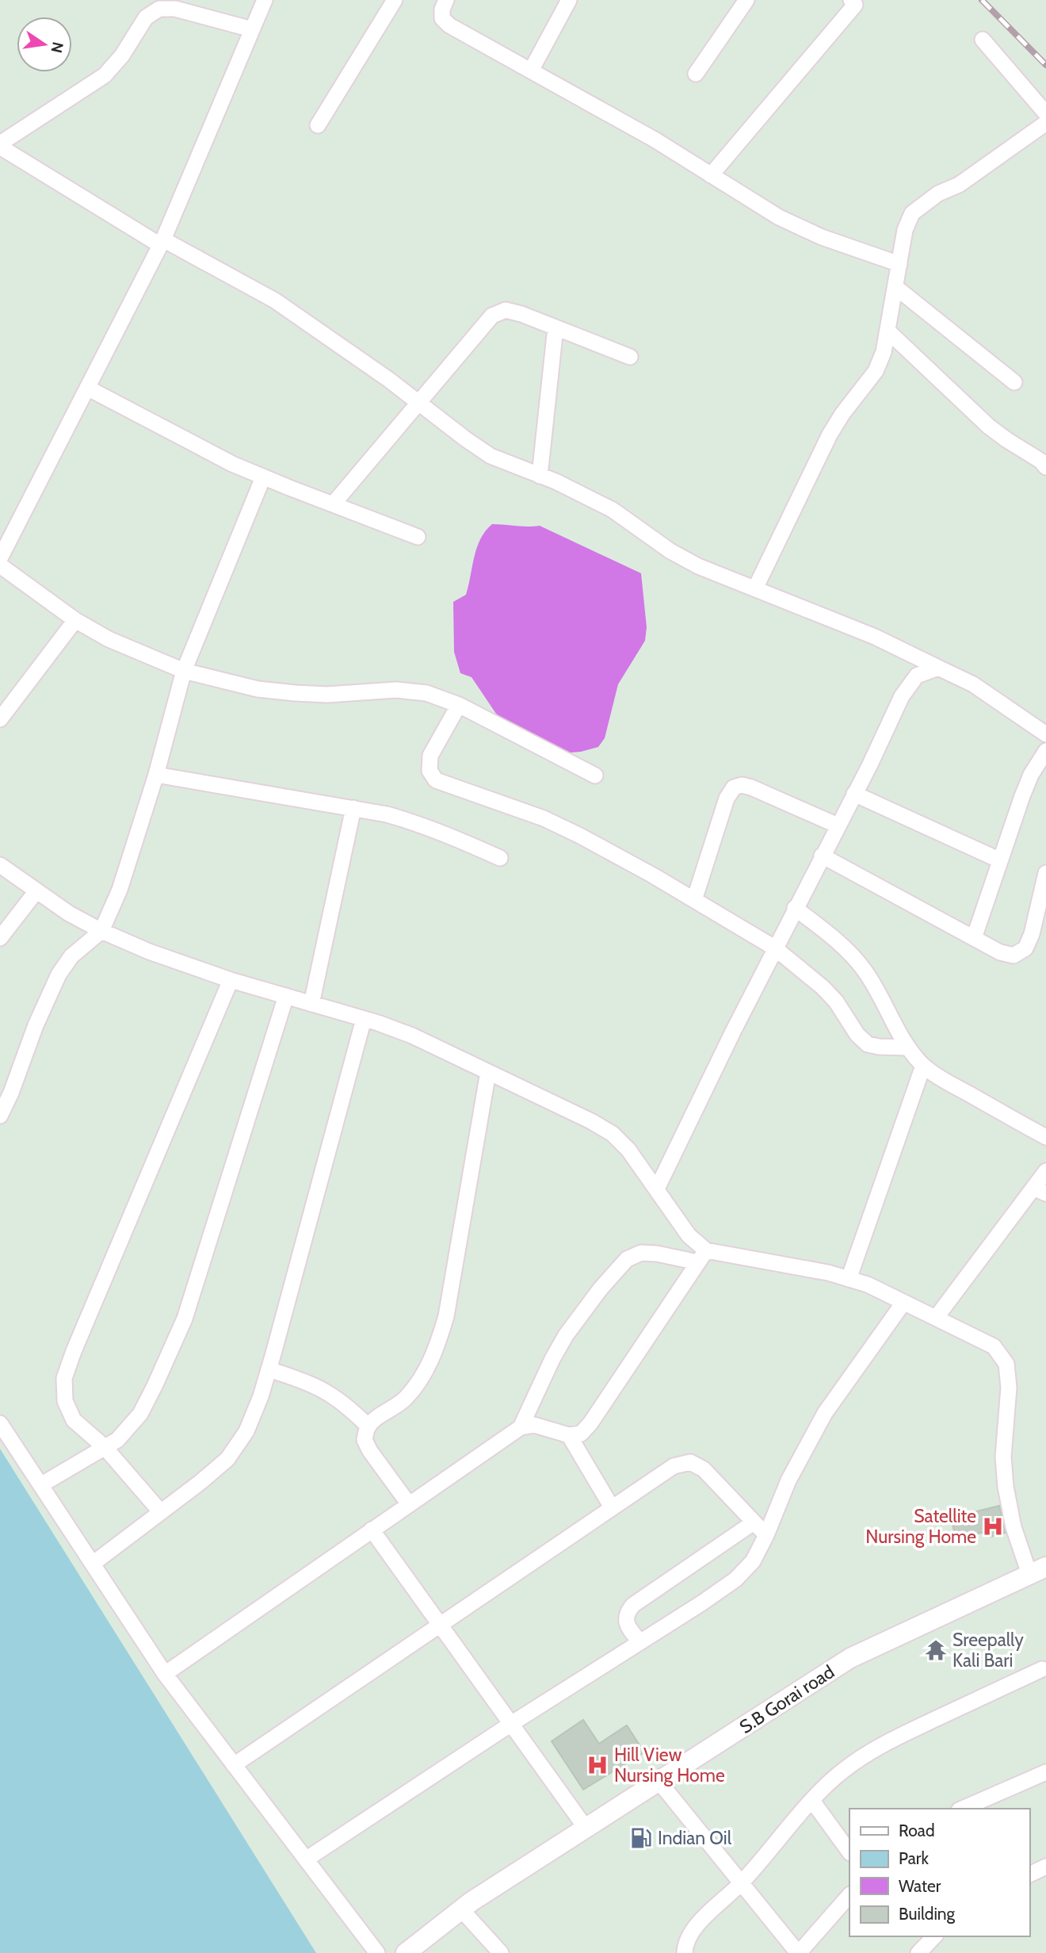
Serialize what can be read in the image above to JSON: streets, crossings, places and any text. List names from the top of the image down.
{
  "streets": {
    "street": ["S.B Gorai road"]
  },
  "places": {
    "hospital": ["Satellite Nursing Home", "Hill View Nursing Home"],
    "temple": ["Sreepally Kali Bari"],
    "fuel station": ["Indian Oil"]
  },
  "legend": [
    "Road",
    "Park",
    "Water",
    "Building"
  ],
  "north": "right"
}
